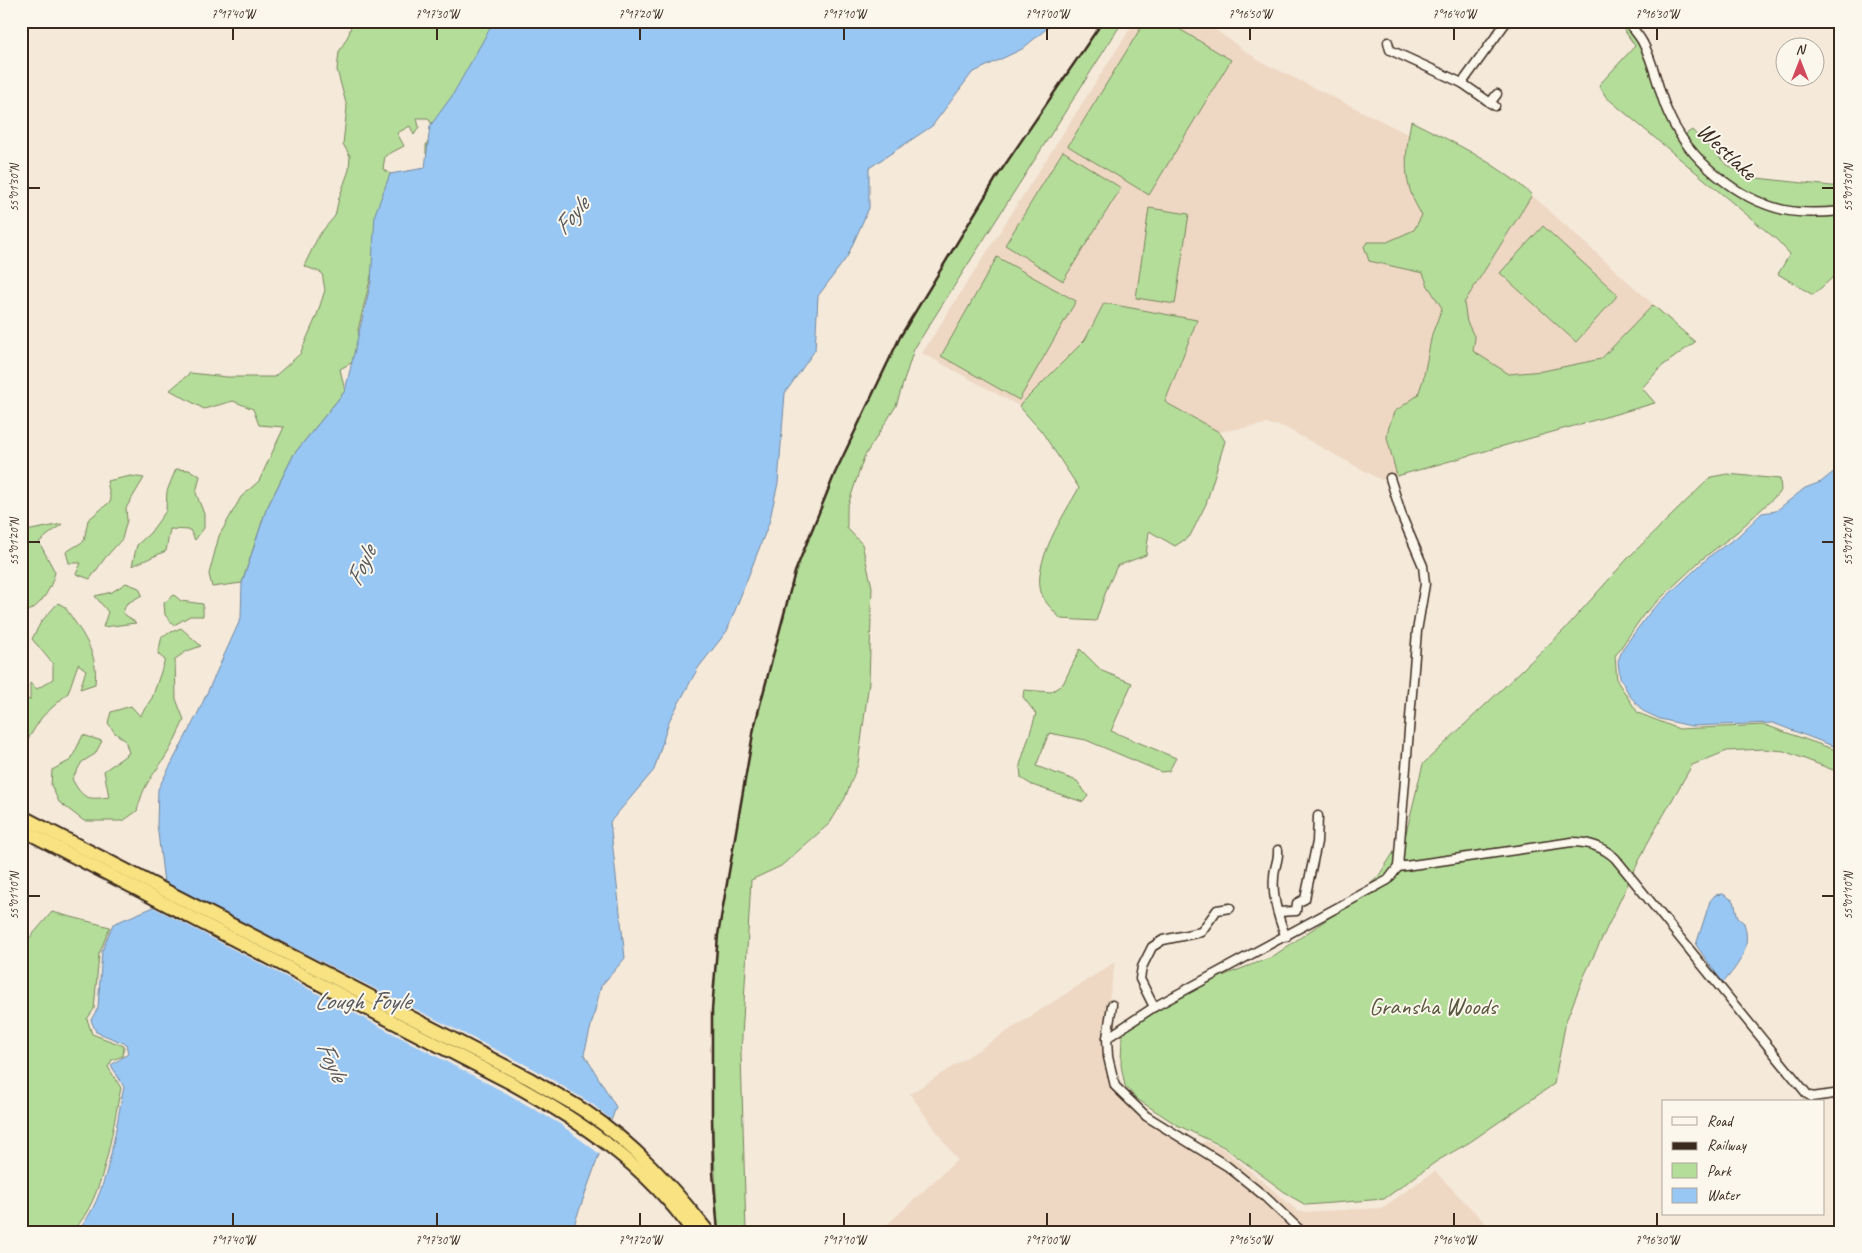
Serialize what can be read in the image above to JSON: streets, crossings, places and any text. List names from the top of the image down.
{
  "streets": {
    "street": ["Westlake"]
  },
  "water": ["Foyle", "Lough Foyle"],
  "parks": ["Gransha Woods"],
  "legend": [
    "Road",
    "Railway",
    "Park",
    "Water"
  ],
  "north": "top",
  "coordinates": [
    "7°17'40\"W",
    "7°17'30\"W",
    "7°17'20\"W",
    "7°17'10\"W",
    "7°17'00\"W",
    "7°16'50\"W",
    "7°16'40\"W",
    "7°16'30\"W",
    "55°01'30\"N",
    "55°01'20\"N",
    "55°01'10\"N"
  ]
}
